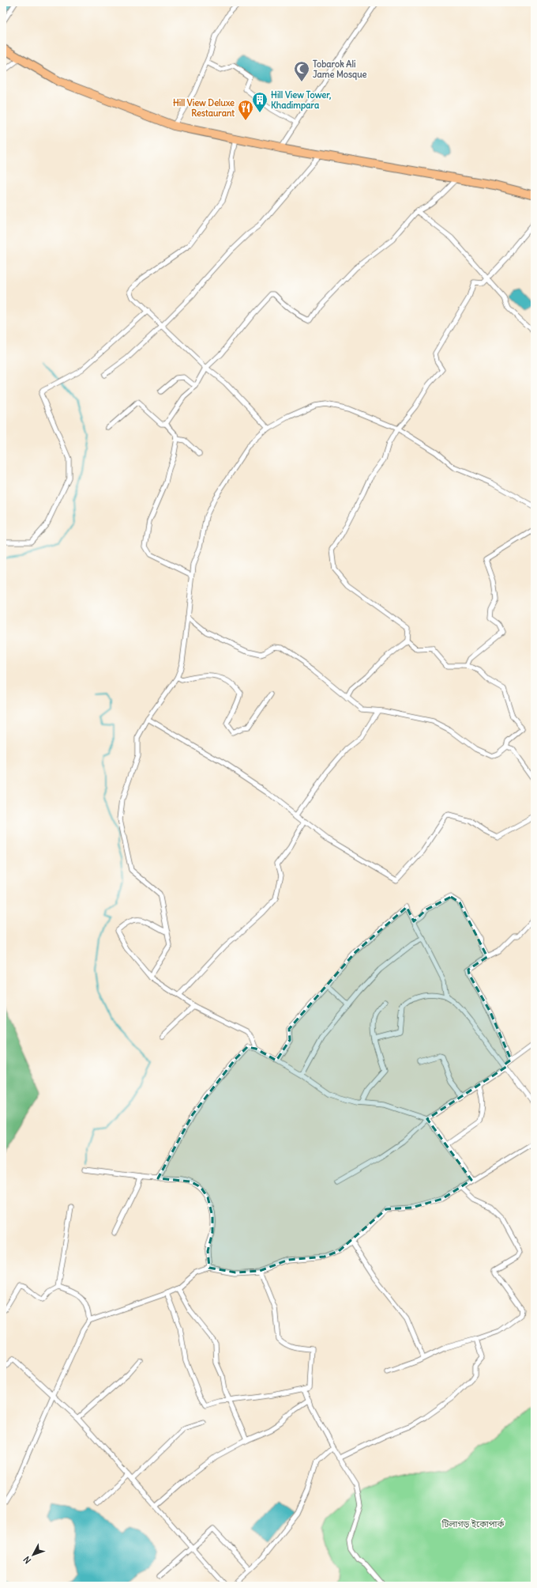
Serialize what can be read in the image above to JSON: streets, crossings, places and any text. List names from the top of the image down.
{
  "parks": ["টিলাগড় ইকোপার্ক"],
  "places": {
    "mosque": ["Tobarok Ali Jame Mosque"],
    "building": ["Hill View Tower, Khadimpara"],
    "restaurant": ["Hill View Deluxe Restaurant"]
  },
  "north": "bottom left"
}
